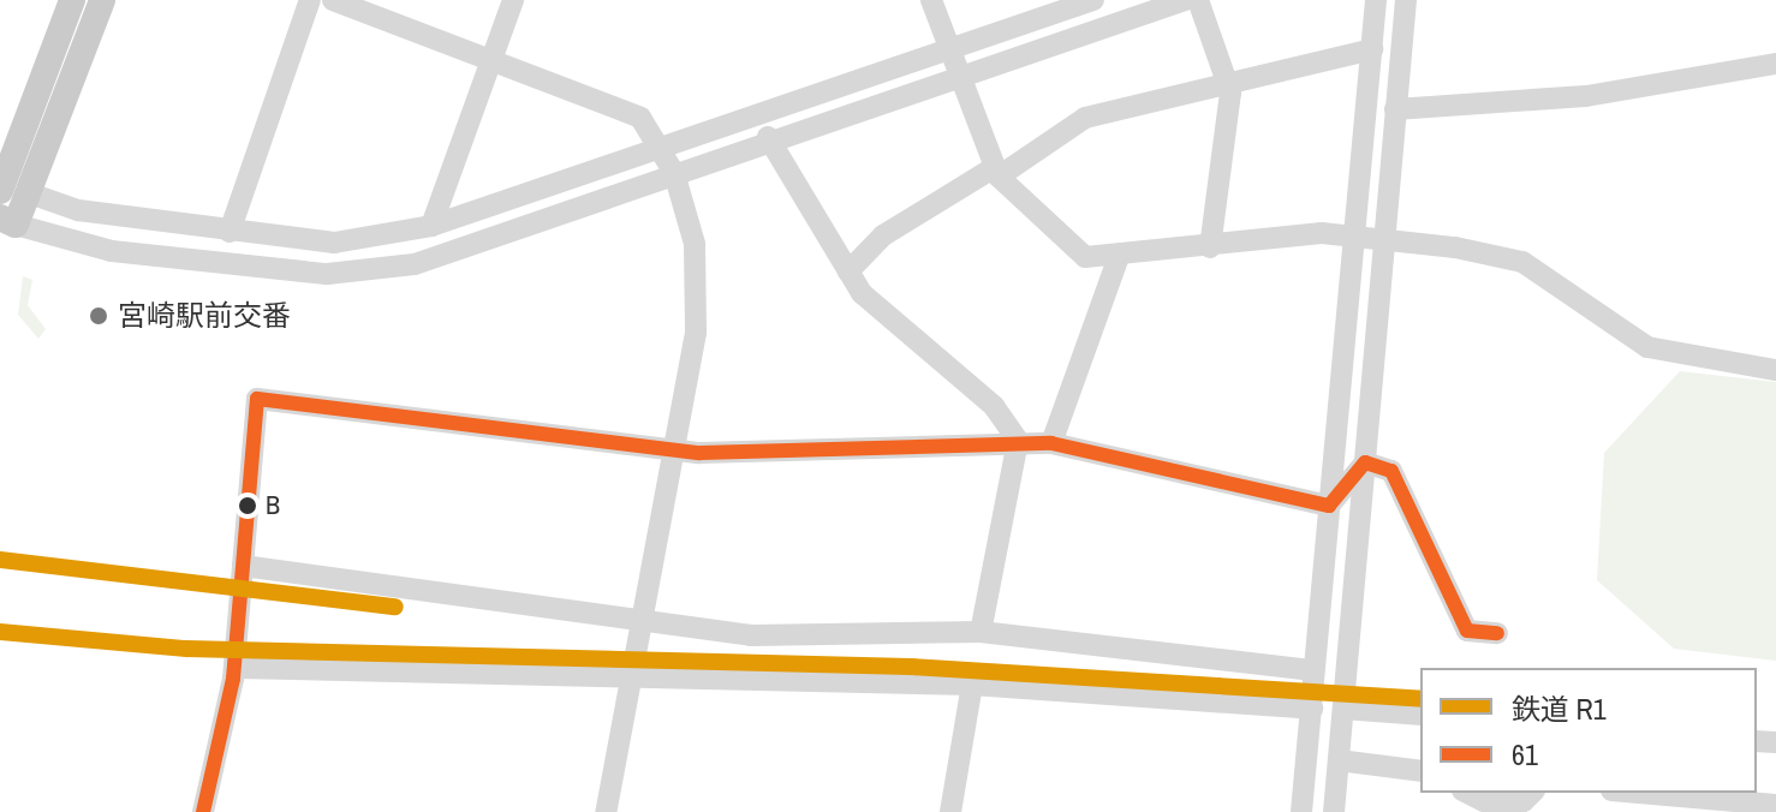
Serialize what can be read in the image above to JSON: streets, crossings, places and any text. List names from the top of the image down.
{
  "places": ["宮崎駅前交番", "B"],
  "lines": ["transit line 61", "rail line R1"],
  "legend": ["鉄道 R1", "61"]
}
